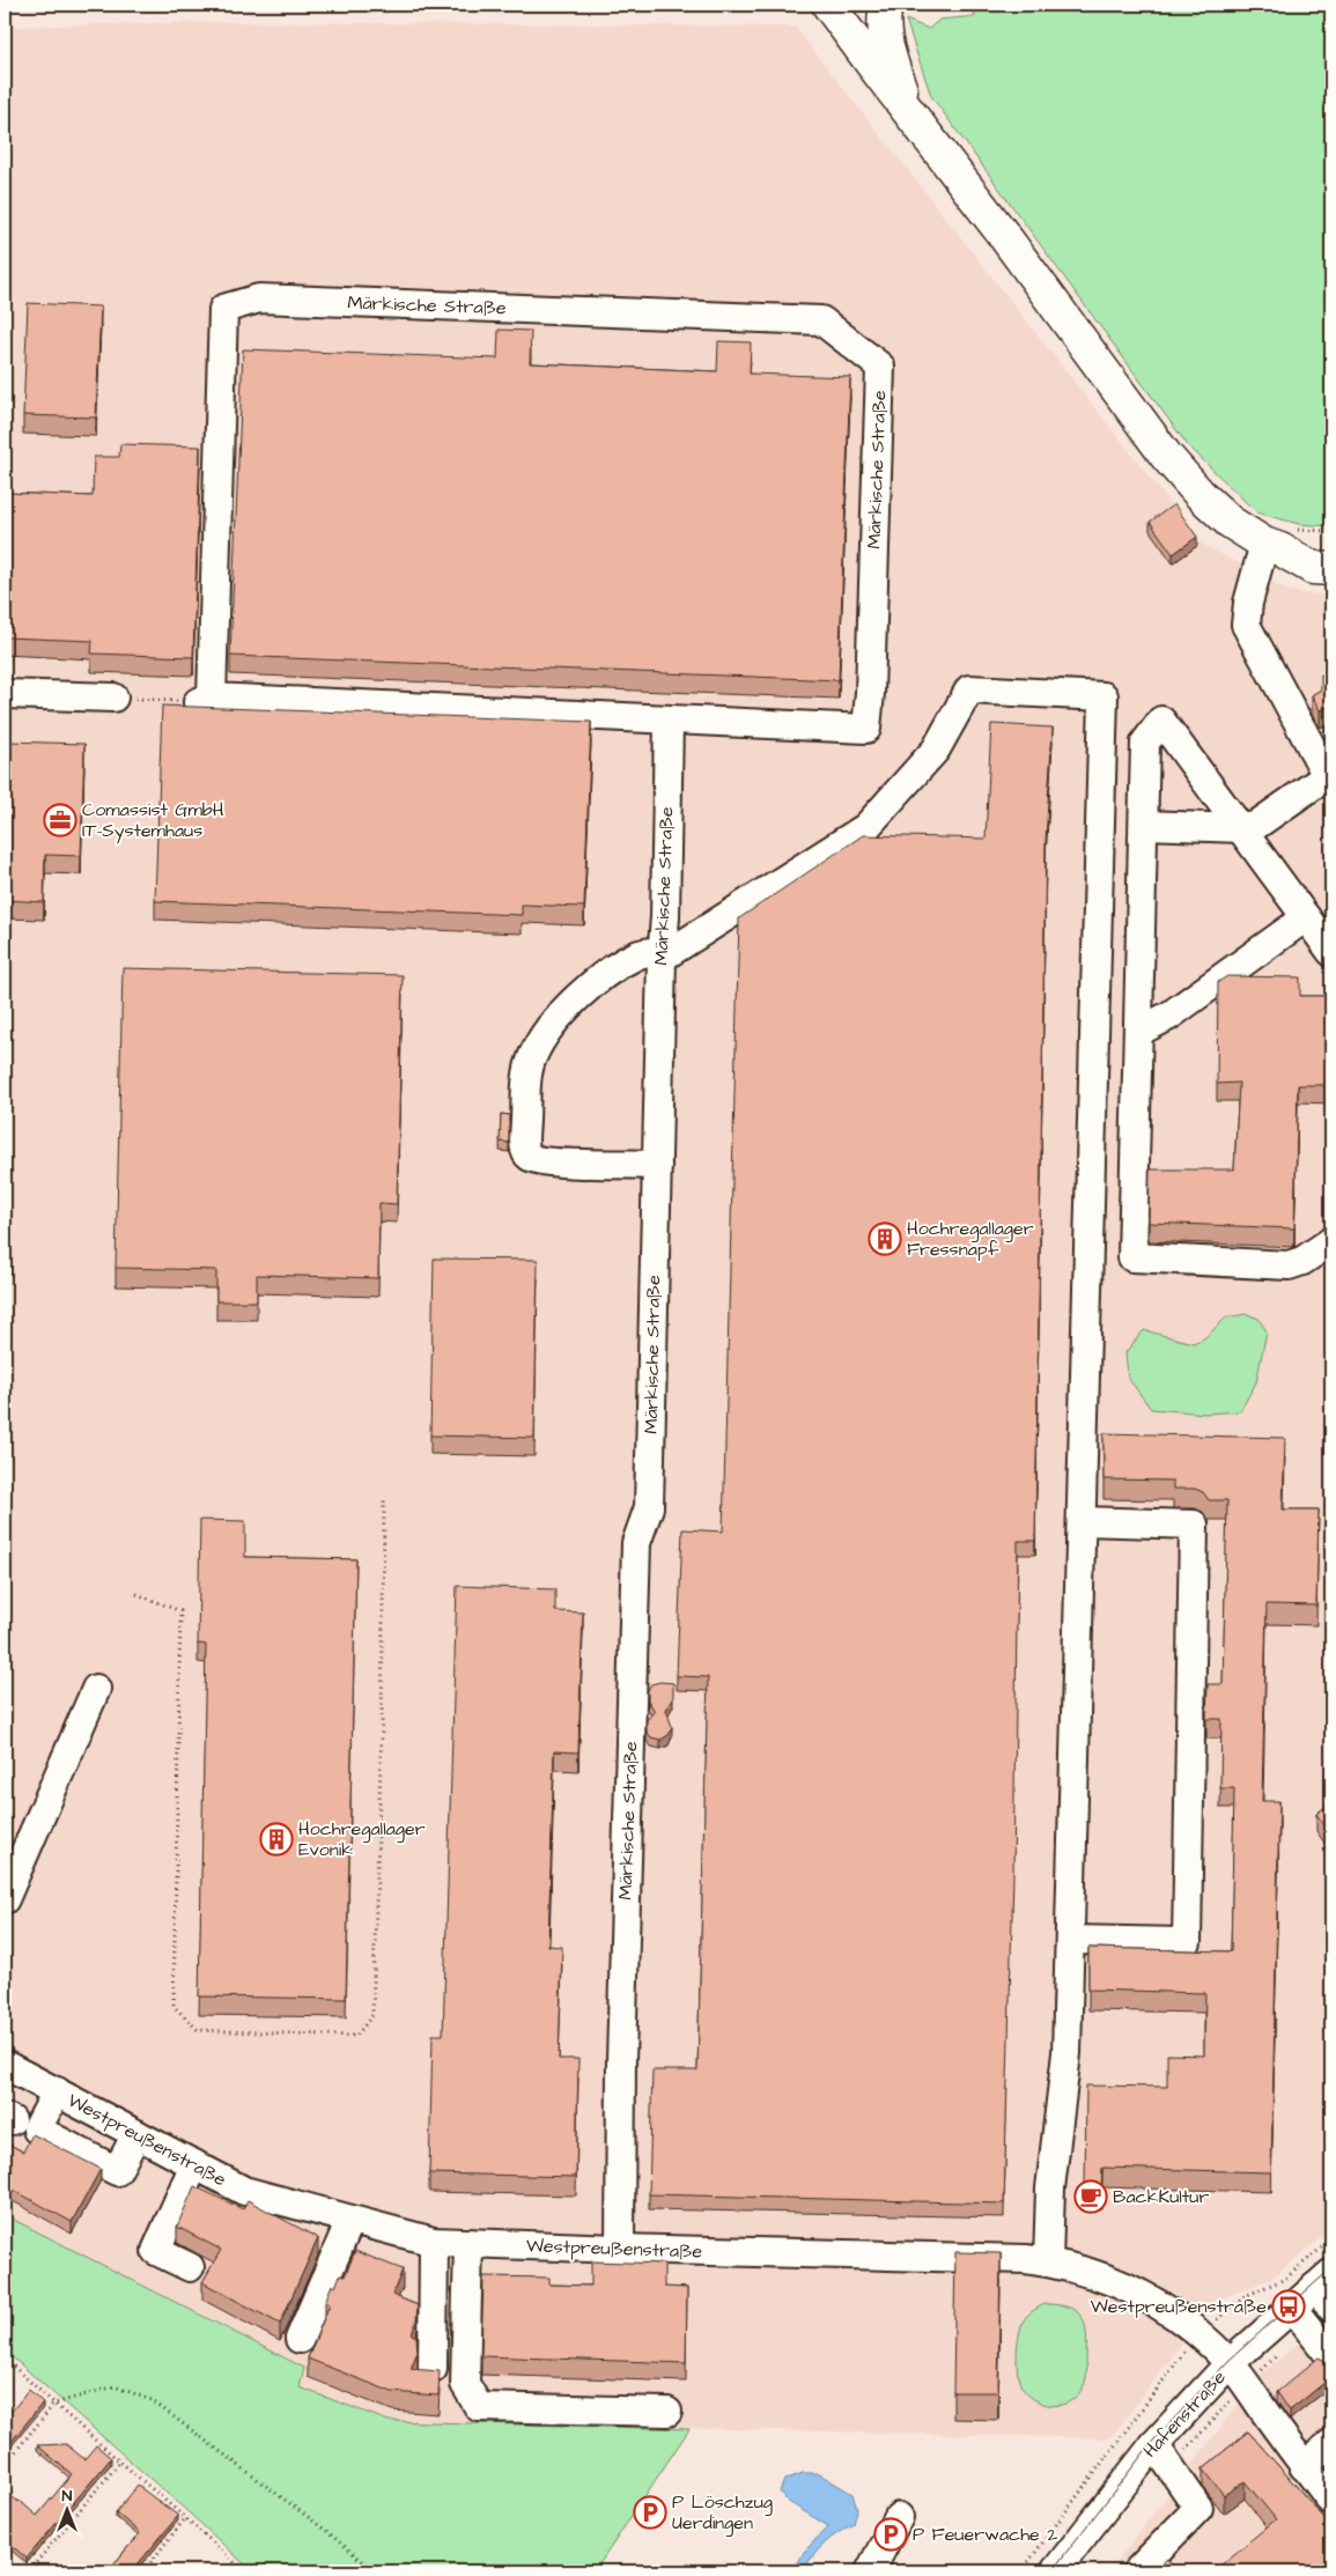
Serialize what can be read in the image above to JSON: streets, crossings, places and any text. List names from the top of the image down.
{
  "streets": {
    "street": ["Märkische Straße", "Westpreußenstraße", "Hafenstraße"]
  },
  "crossings": [
    ["Märkische Straße", "Westpreußenstraße"],
    ["Westpreußenstraße", "Hafenstraße"]
  ],
  "places": {
    "office": ["Comassist GmbH IT-Systemhaus"],
    "building": ["Hochregallager Fressnapf", "Hochregallager Evonik"],
    "cafe": ["BackKultur"],
    "bus stop": ["Westpreußenstraße"],
    "parking": ["P Löschzug Uerdingen", "P Feuerwache 2"]
  },
  "north": "top"
}
